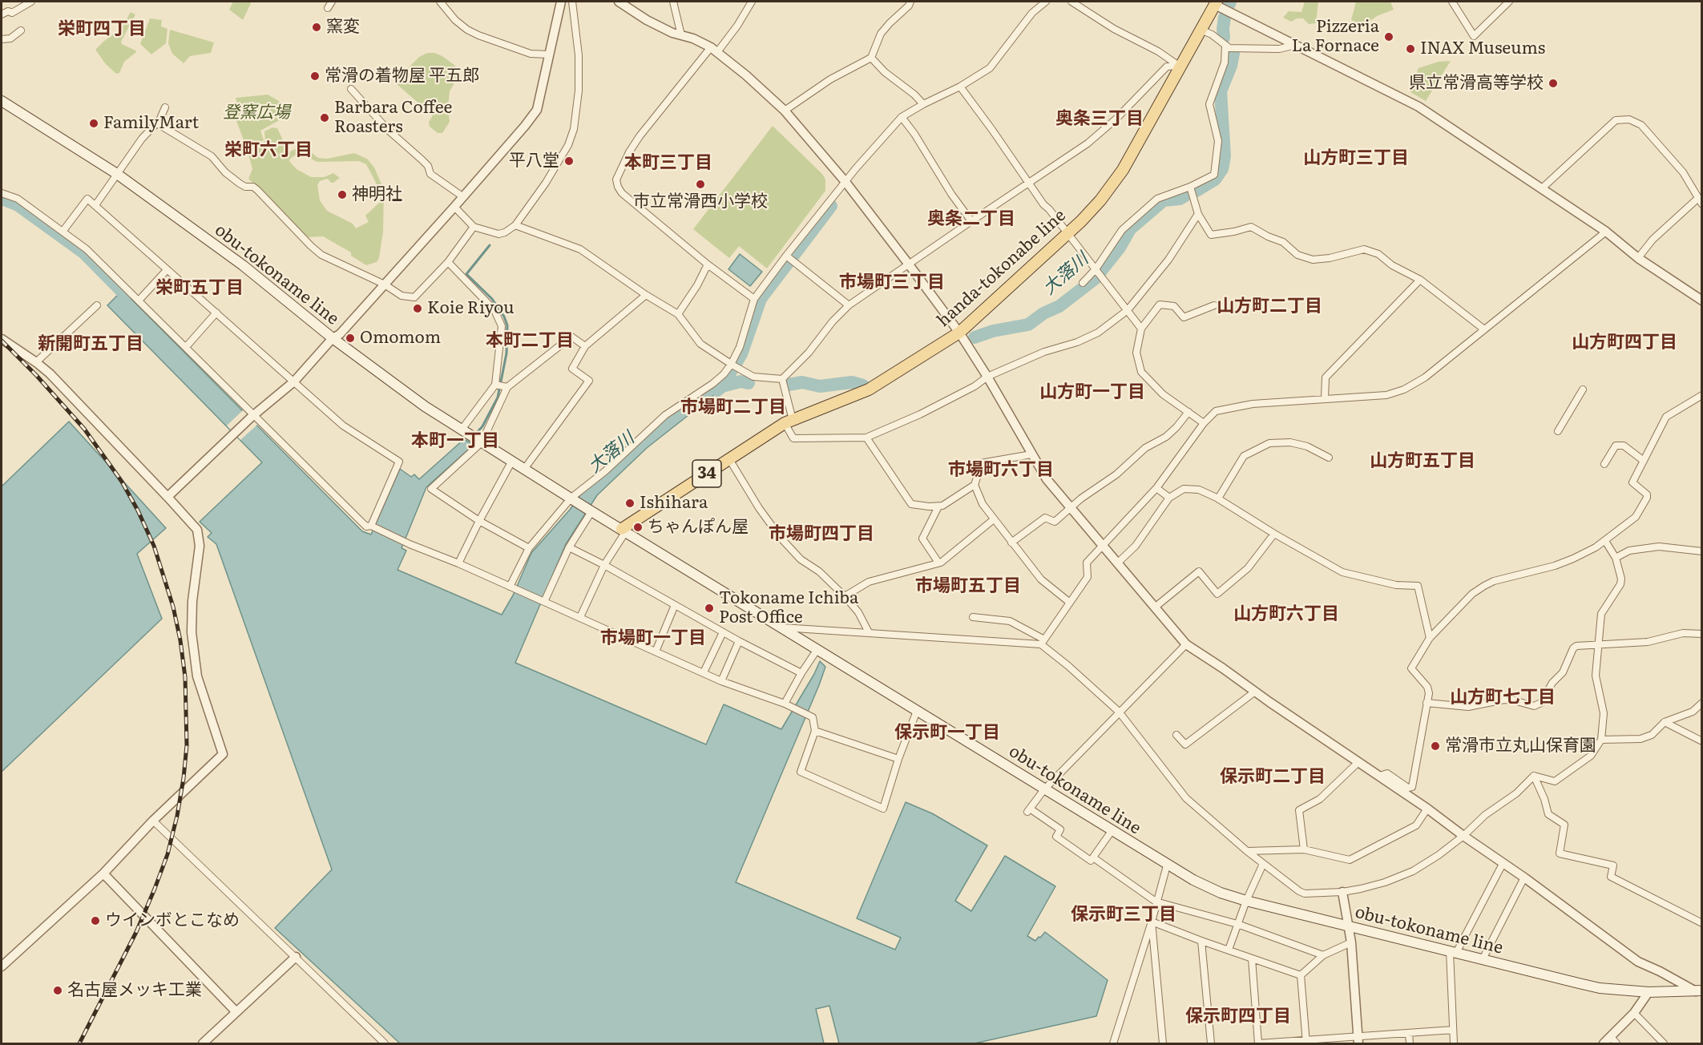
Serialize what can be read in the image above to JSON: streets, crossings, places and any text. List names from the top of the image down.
{
  "streets": {
    "main road": ["handa-tokonabe line", "obu-tokoname line", "34"]
  },
  "crossings": [
    ["handa-tokonabe line", "obu-tokoname line"]
  ],
  "districts": [
    "栄町四丁目",
    "奥条三丁目",
    "栄町六丁目",
    "山方町三丁目",
    "本町三丁目",
    "奥条二丁目",
    "市場町三丁目",
    "栄町五丁目",
    "山方町二丁目",
    "本町二丁目",
    "山方町四丁目",
    "新開町五丁目",
    "山方町一丁目",
    "市場町二丁目",
    "本町一丁目",
    "山方町五丁目",
    "市場町六丁目",
    "市場町四丁目",
    "市場町五丁目",
    "山方町六丁目",
    "市場町一丁目",
    "山方町七丁目",
    "保示町一丁目",
    "保示町二丁目",
    "保示町三丁目",
    "保示町四丁目"
  ],
  "water": ["大落川"],
  "parks": ["登窯広場"],
  "places": [
    "窯変",
    "Pizzeria La Fornace",
    "INAX Museums",
    "常滑の着物屋 平五郎",
    "県立常滑高等学校",
    "Barbara Coffee Roasters",
    "FamilyMart",
    "平八堂",
    "市立常滑西小学校",
    "神明社",
    "Koie Riyou",
    "Omomom",
    "Ishihara",
    "ちゃんぽん屋",
    "Tokoname Ichiba Post Office",
    "常滑市立丸山保育園",
    "ウインボとこなめ",
    "名古屋メッキ工業"
  ]
}
